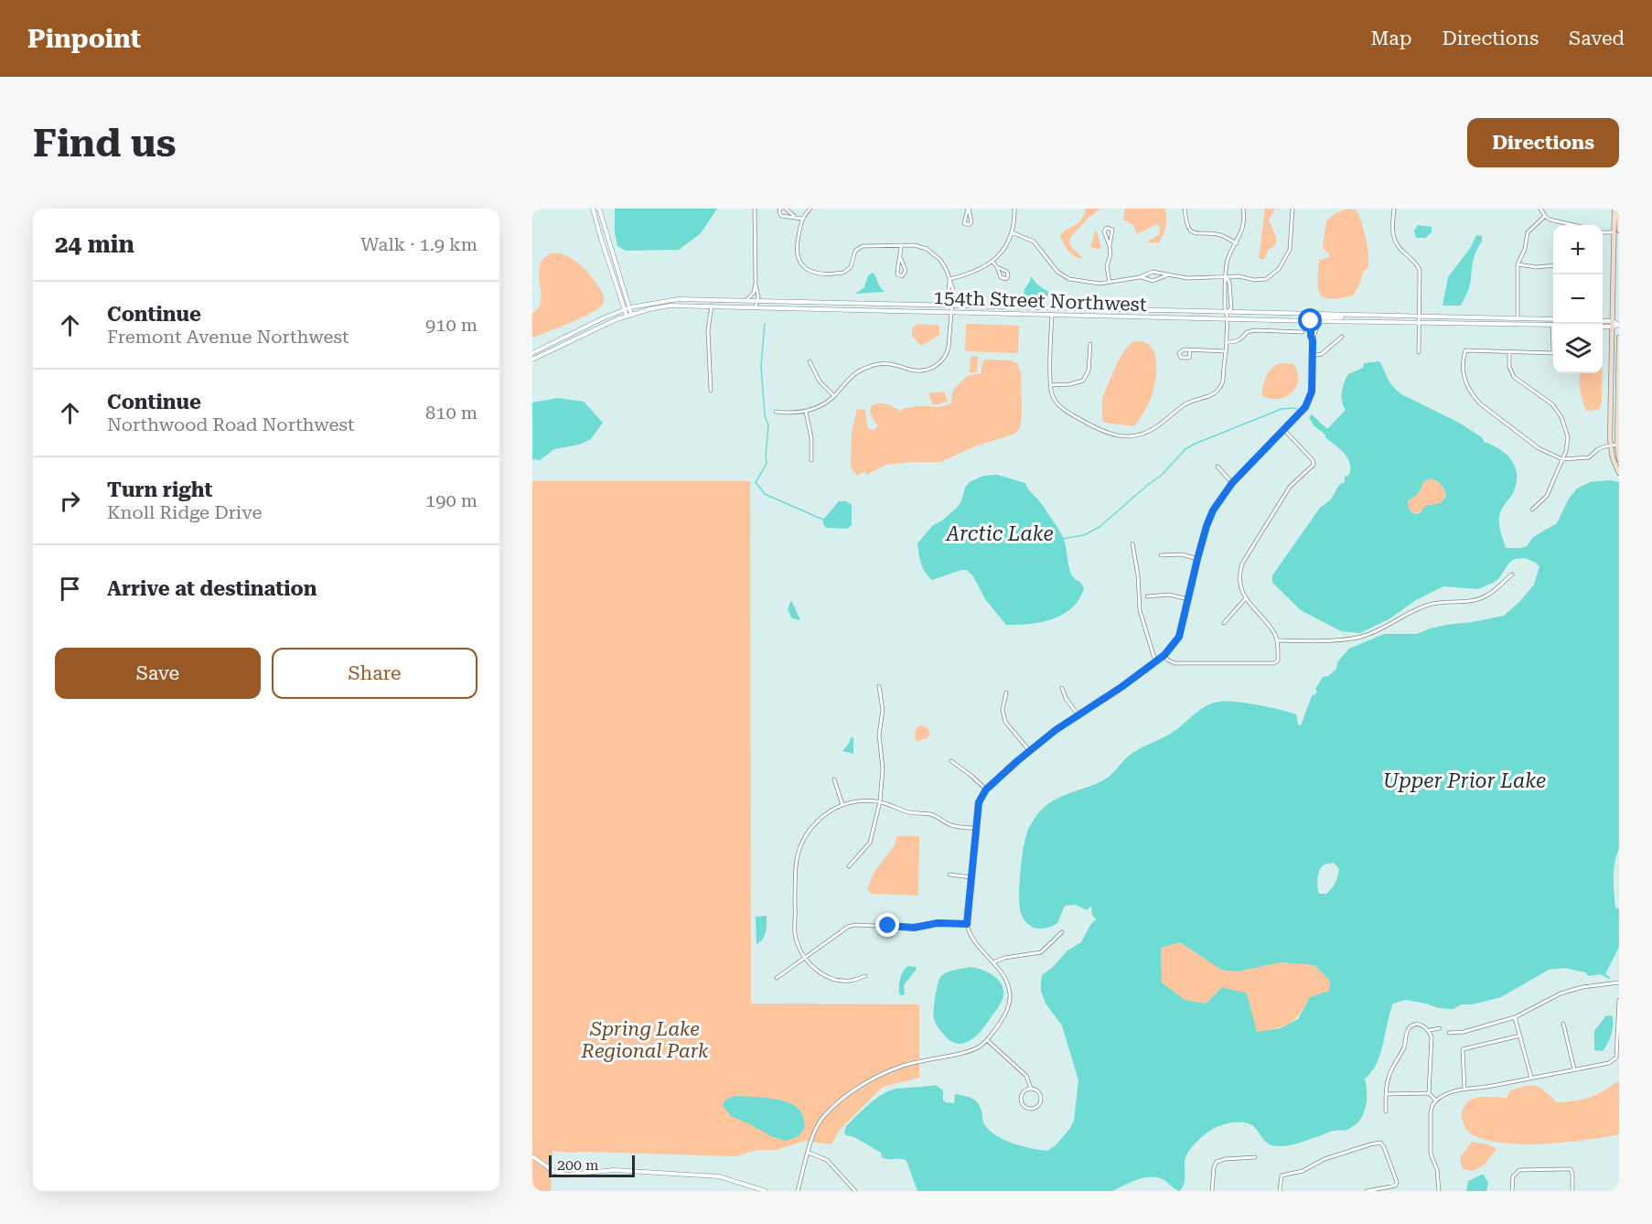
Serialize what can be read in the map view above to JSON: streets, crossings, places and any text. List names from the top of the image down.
{
  "streets": {
    "street": ["154th Street Northwest"]
  },
  "water": ["Arctic Lake", "Upper Prior Lake"],
  "parks": ["Spring Lake Regional Park"],
  "scale_bar": "200 m",
  "page": {
    "header": "Pinpoint",
    "nav": ["Map", "Directions", "Saved"],
    "buttons": [
      "Directions",
      ["Save", "Share"]
    ],
    "title": "Find us",
    "heading": ["24 min", "Walk · 1.9 km"],
    "map_buttons": ["+", "−"],
    "list": [
      ["Continue", "Fremont Avenue Northwest", "910 m"],
      ["Continue", "Northwood Road Northwest", "810 m"],
      ["Turn right", "Knoll Ridge Drive", "190 m"],
      "Arrive at destination"
    ],
    "scale": "200 m"
  }
}
